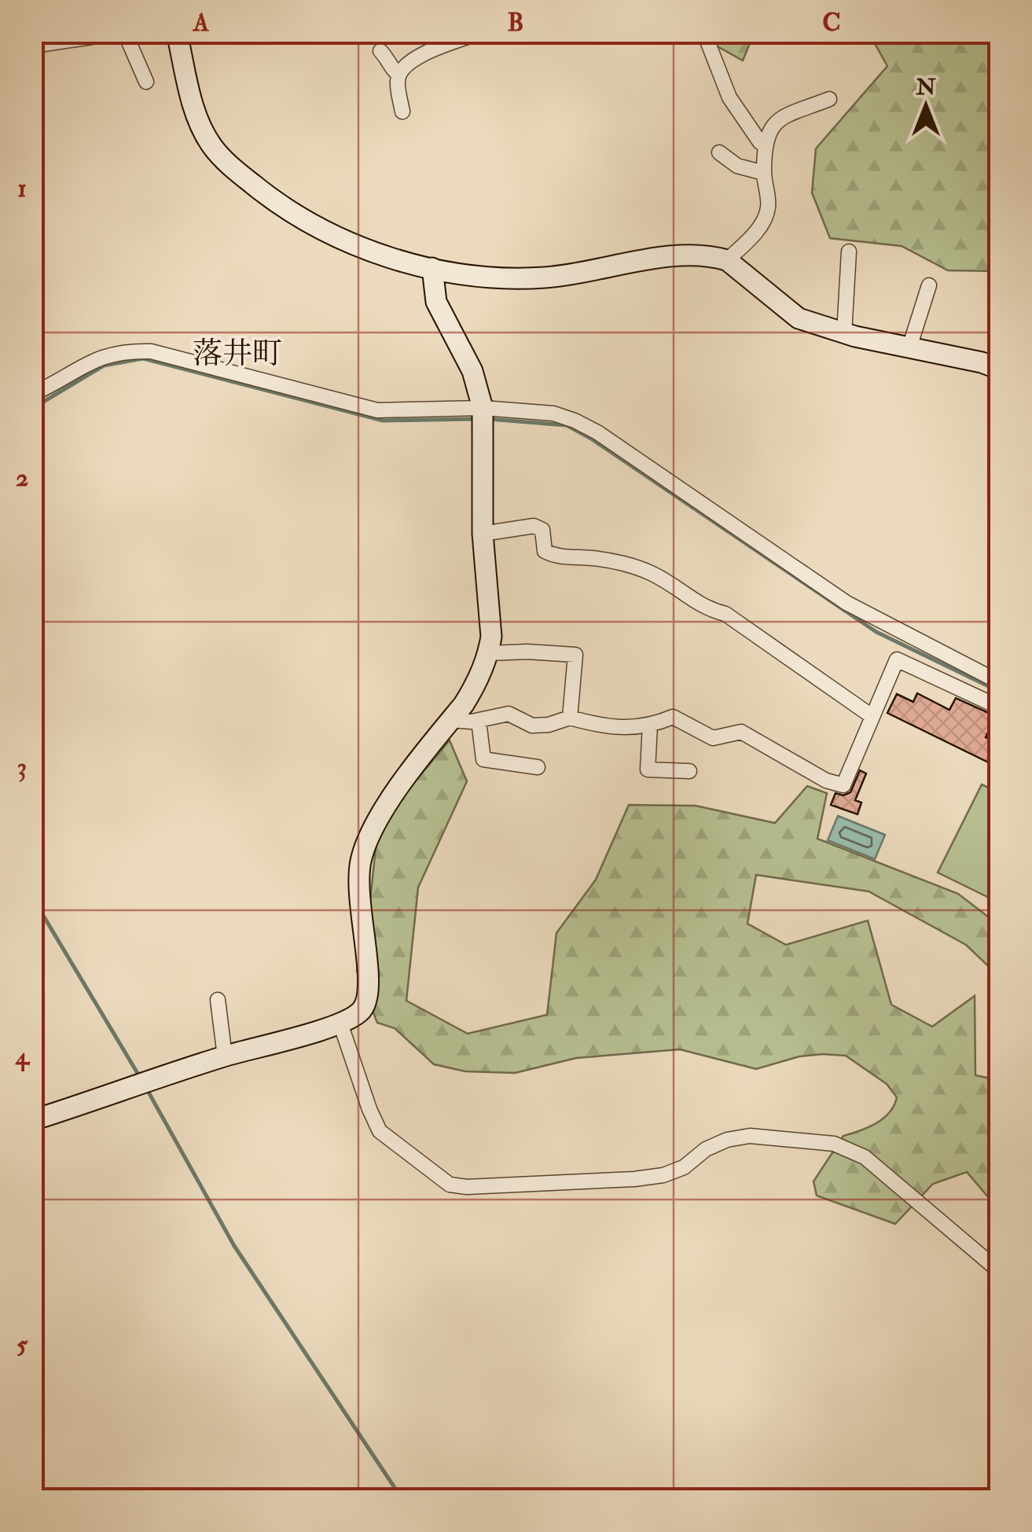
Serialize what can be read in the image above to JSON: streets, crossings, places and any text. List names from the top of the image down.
{
  "districts": ["落井町"],
  "north": "top",
  "grid": {
    "columns": ["A", "B", "C"],
    "rows": [
      "1",
      "2",
      "3",
      "4",
      "5"
    ]
  }
}
